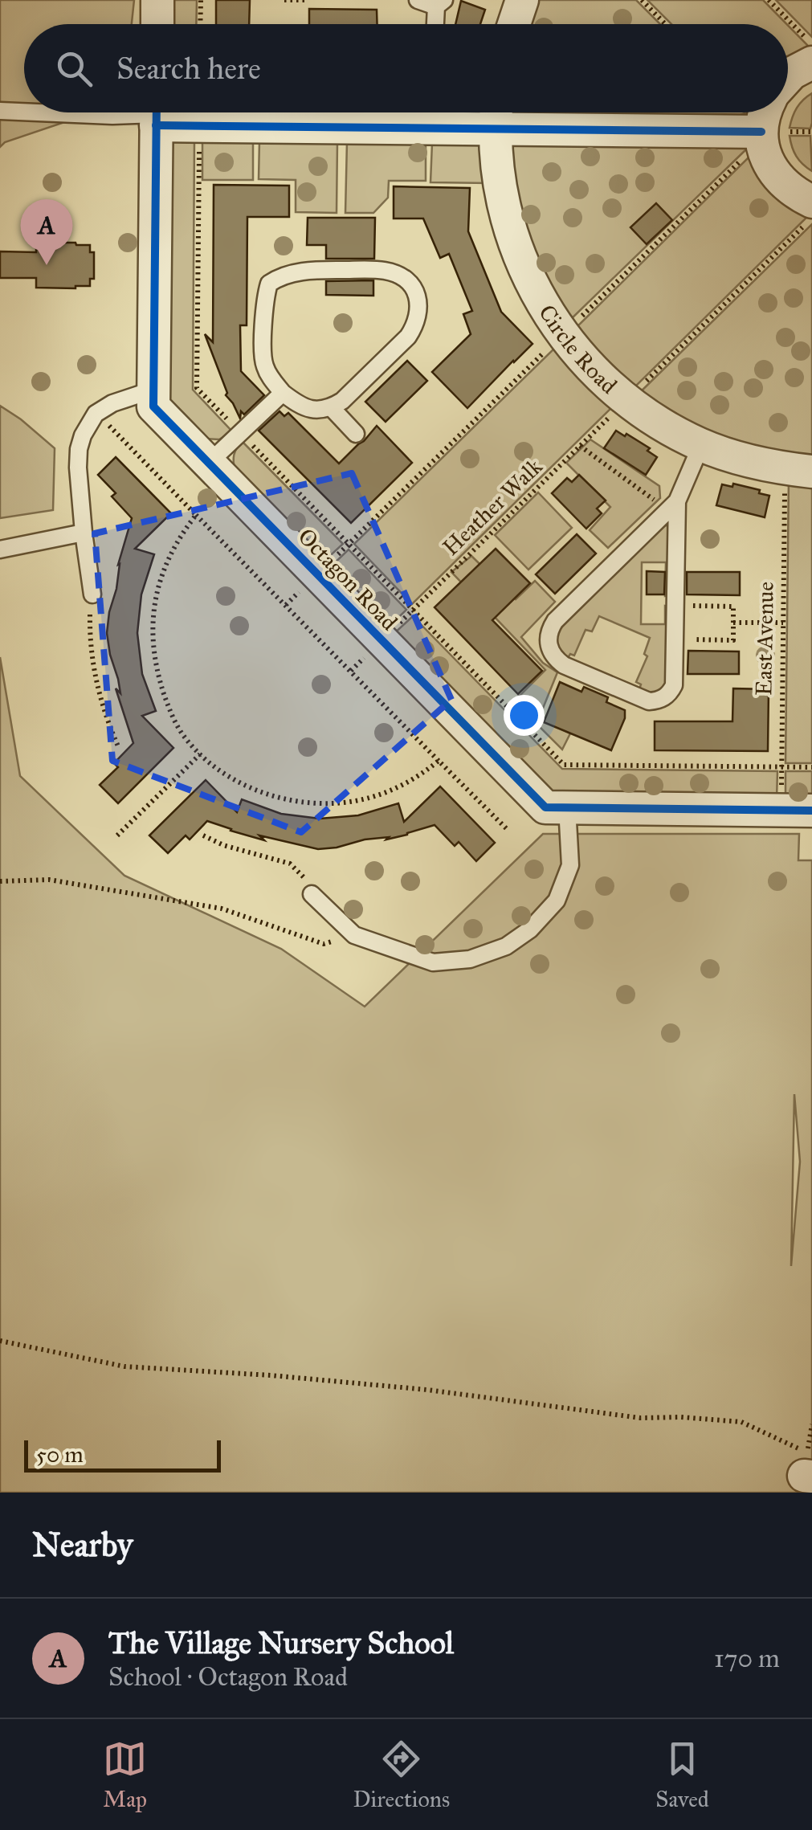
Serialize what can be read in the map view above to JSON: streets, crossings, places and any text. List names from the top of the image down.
{
  "streets": {
    "street": ["Circle Road", "Octagon Road"],
    "path": ["Heather Walk", "East Avenue"]
  },
  "crossings": [
    ["Circle Road", "Heather Walk"],
    ["Circle Road", "East Avenue"],
    ["Heather Walk", "Octagon Road"],
    ["Octagon Road", "East Avenue"]
  ],
  "scale_bar": "50 m",
  "page": {
    "search": "Search here",
    "pins": "A",
    "scale": "50 m",
    "heading": "Nearby",
    "list": [
      {
        "mark": "A",
        "name": "The Village Nursery School",
        "note": "School · Octagon Road",
        "value": "170 m"
      }
    ],
    "nav": ["Map", "Directions", "Saved"]
  }
}
